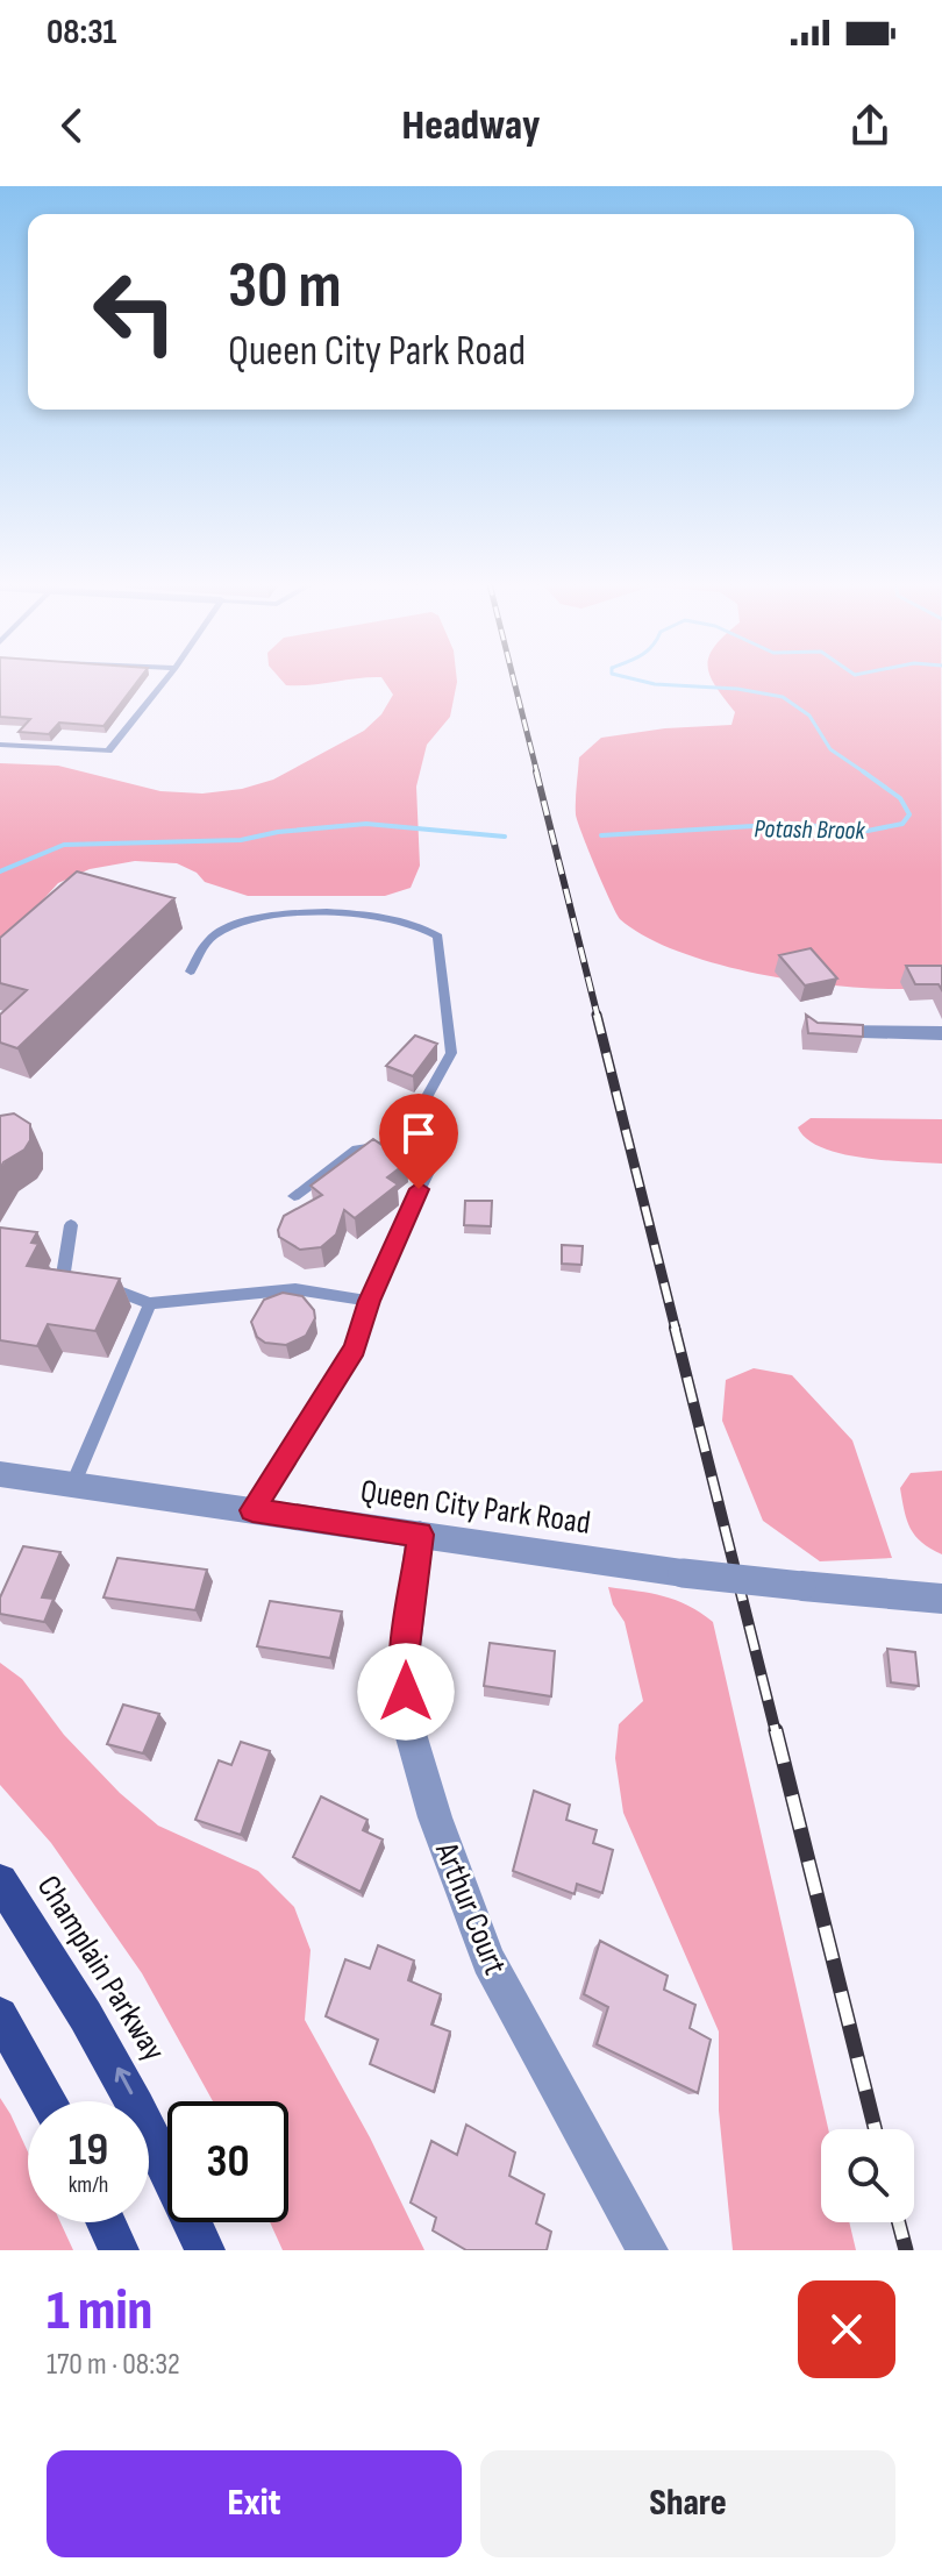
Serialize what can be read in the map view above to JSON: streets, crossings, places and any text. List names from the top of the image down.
{
  "streets": {
    "main road": ["Champlain Parkway"],
    "street": ["Queen City Park Road", "Arthur Court"]
  },
  "crossings": [
    ["Queen City Park Road", "Arthur Court"]
  ],
  "water": ["Potash Brook"],
  "page": {
    "status": "08:31",
    "header": "Headway",
    "turn": ["30 m", "Queen City Park Road"],
    "speed": "19 km/h",
    "limit": "30",
    "heading": ["1 min", "170 m · 08:32"],
    "buttons": ["Exit", "Share"]
  }
}
